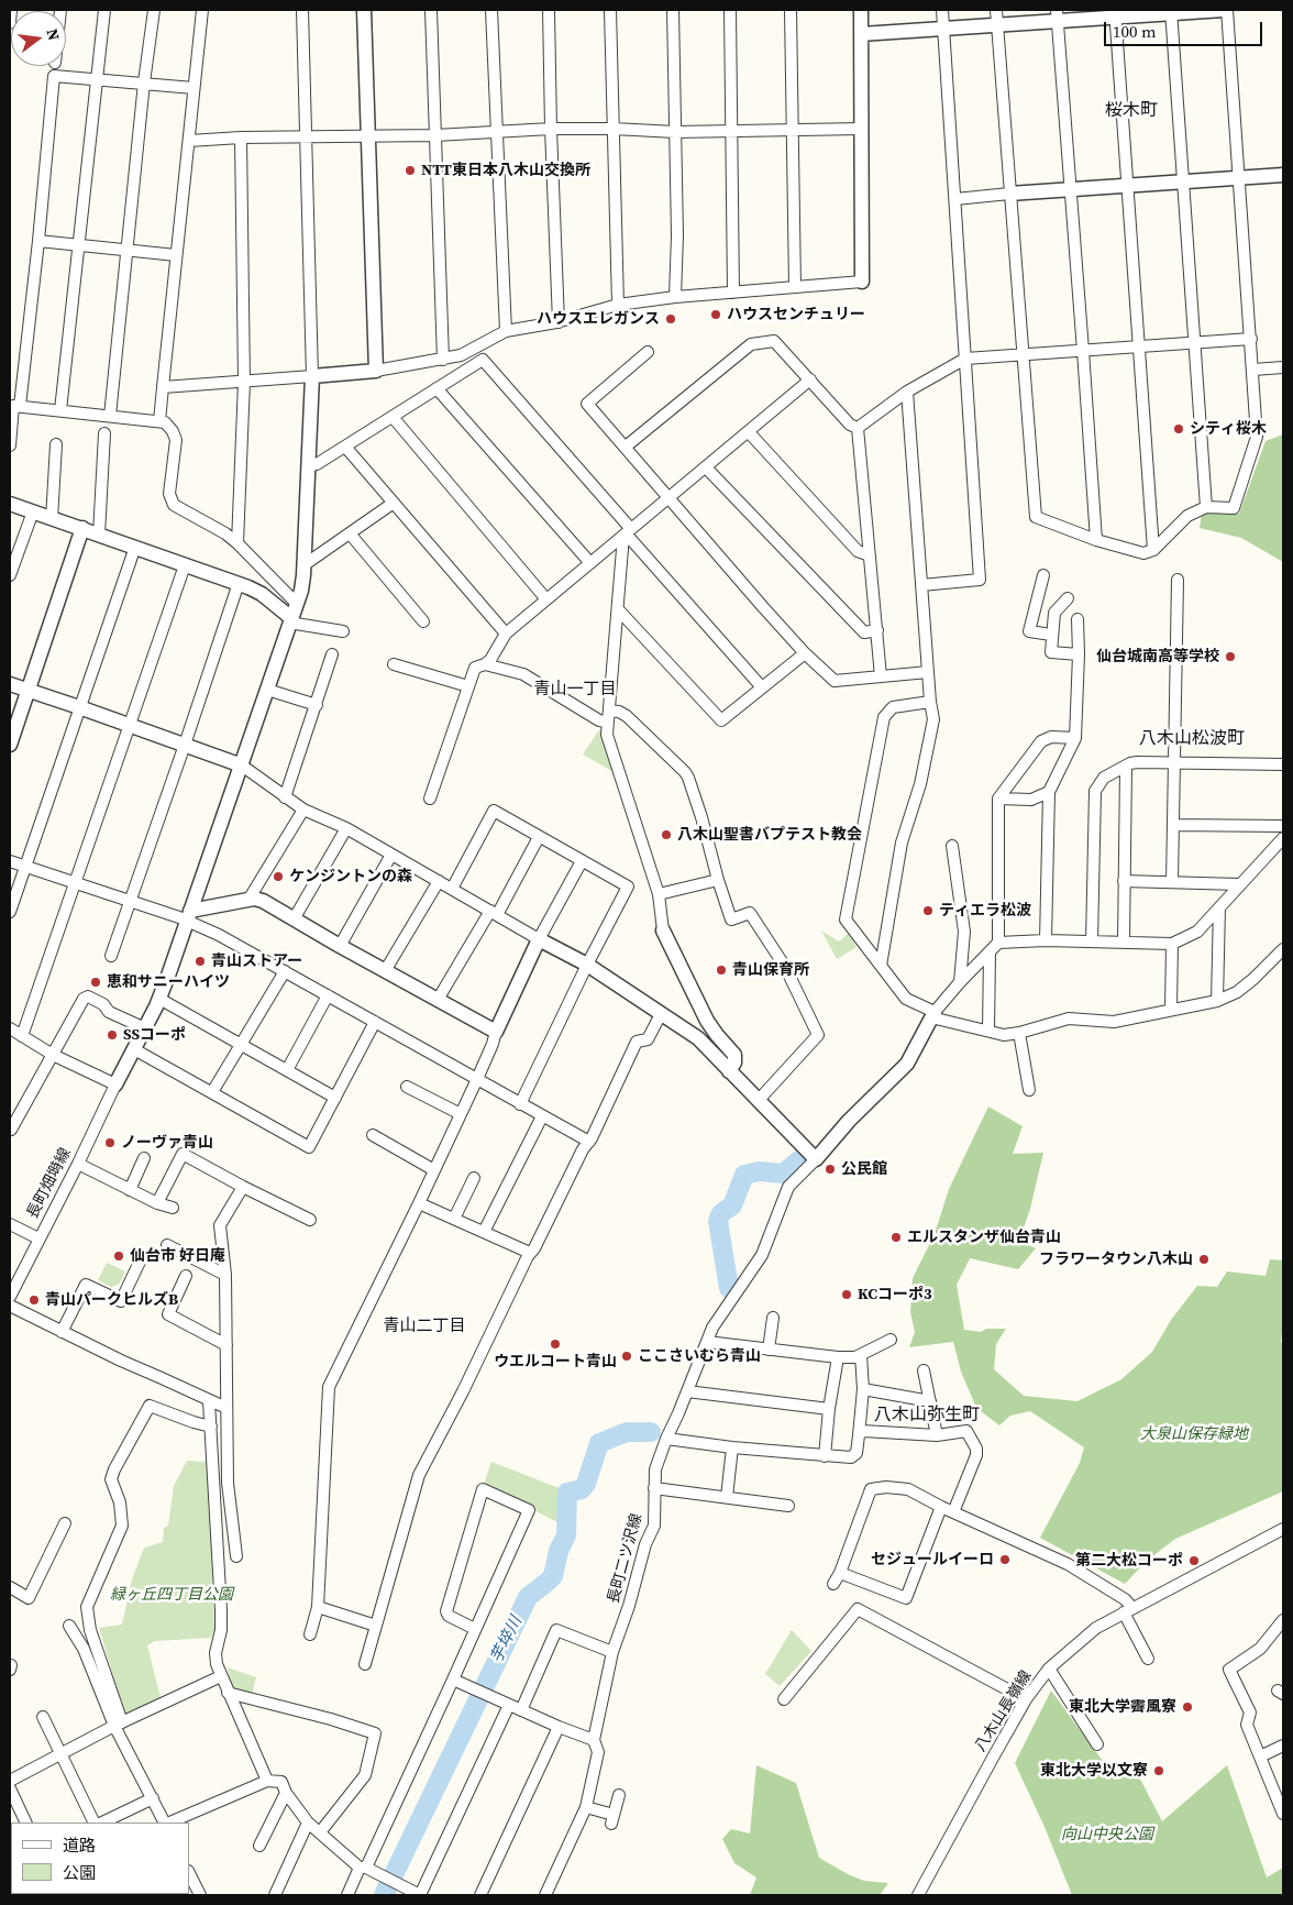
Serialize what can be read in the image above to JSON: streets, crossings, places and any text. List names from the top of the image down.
{
  "streets": {
    "street": ["長町畑塒線", "長町二ツ沢線", "八木山長嶺線"]
  },
  "districts": [
    "桜木町",
    "青山一丁目",
    "八木山松波町",
    "青山二丁目",
    "八木山弥生町"
  ],
  "water": ["芋埣川"],
  "parks": ["大泉山保存緑地", "緑ヶ丘四丁目公園", "向山中央公園"],
  "places": [
    "NTT東日本八木山交換所",
    "ハウスセンチュリー",
    "ハウスエレガンス",
    "シティ桜木",
    "仙台城南高等学校",
    "八木山聖書バプテスト教会",
    "ケンジントンの森",
    "ティエラ松波",
    "青山ストアー",
    "青山保育所",
    "恵和サニーハイツ",
    "SSコーポ",
    "ノーヴァ青山",
    "公民館",
    "エルスタンザ仙台青山",
    "仙台市 好日庵",
    "フラワータウン八木山",
    "KCコーポ3",
    "青山パークヒルズB",
    "ウエルコート青山",
    "ここさいむら青山",
    "セジュールイーロ",
    "第二大松コーポ",
    "東北大学霽風寮",
    "東北大学以文寮"
  ],
  "legend": ["道路", "公園"],
  "scale_bar": "100 m",
  "north": "right"
}
